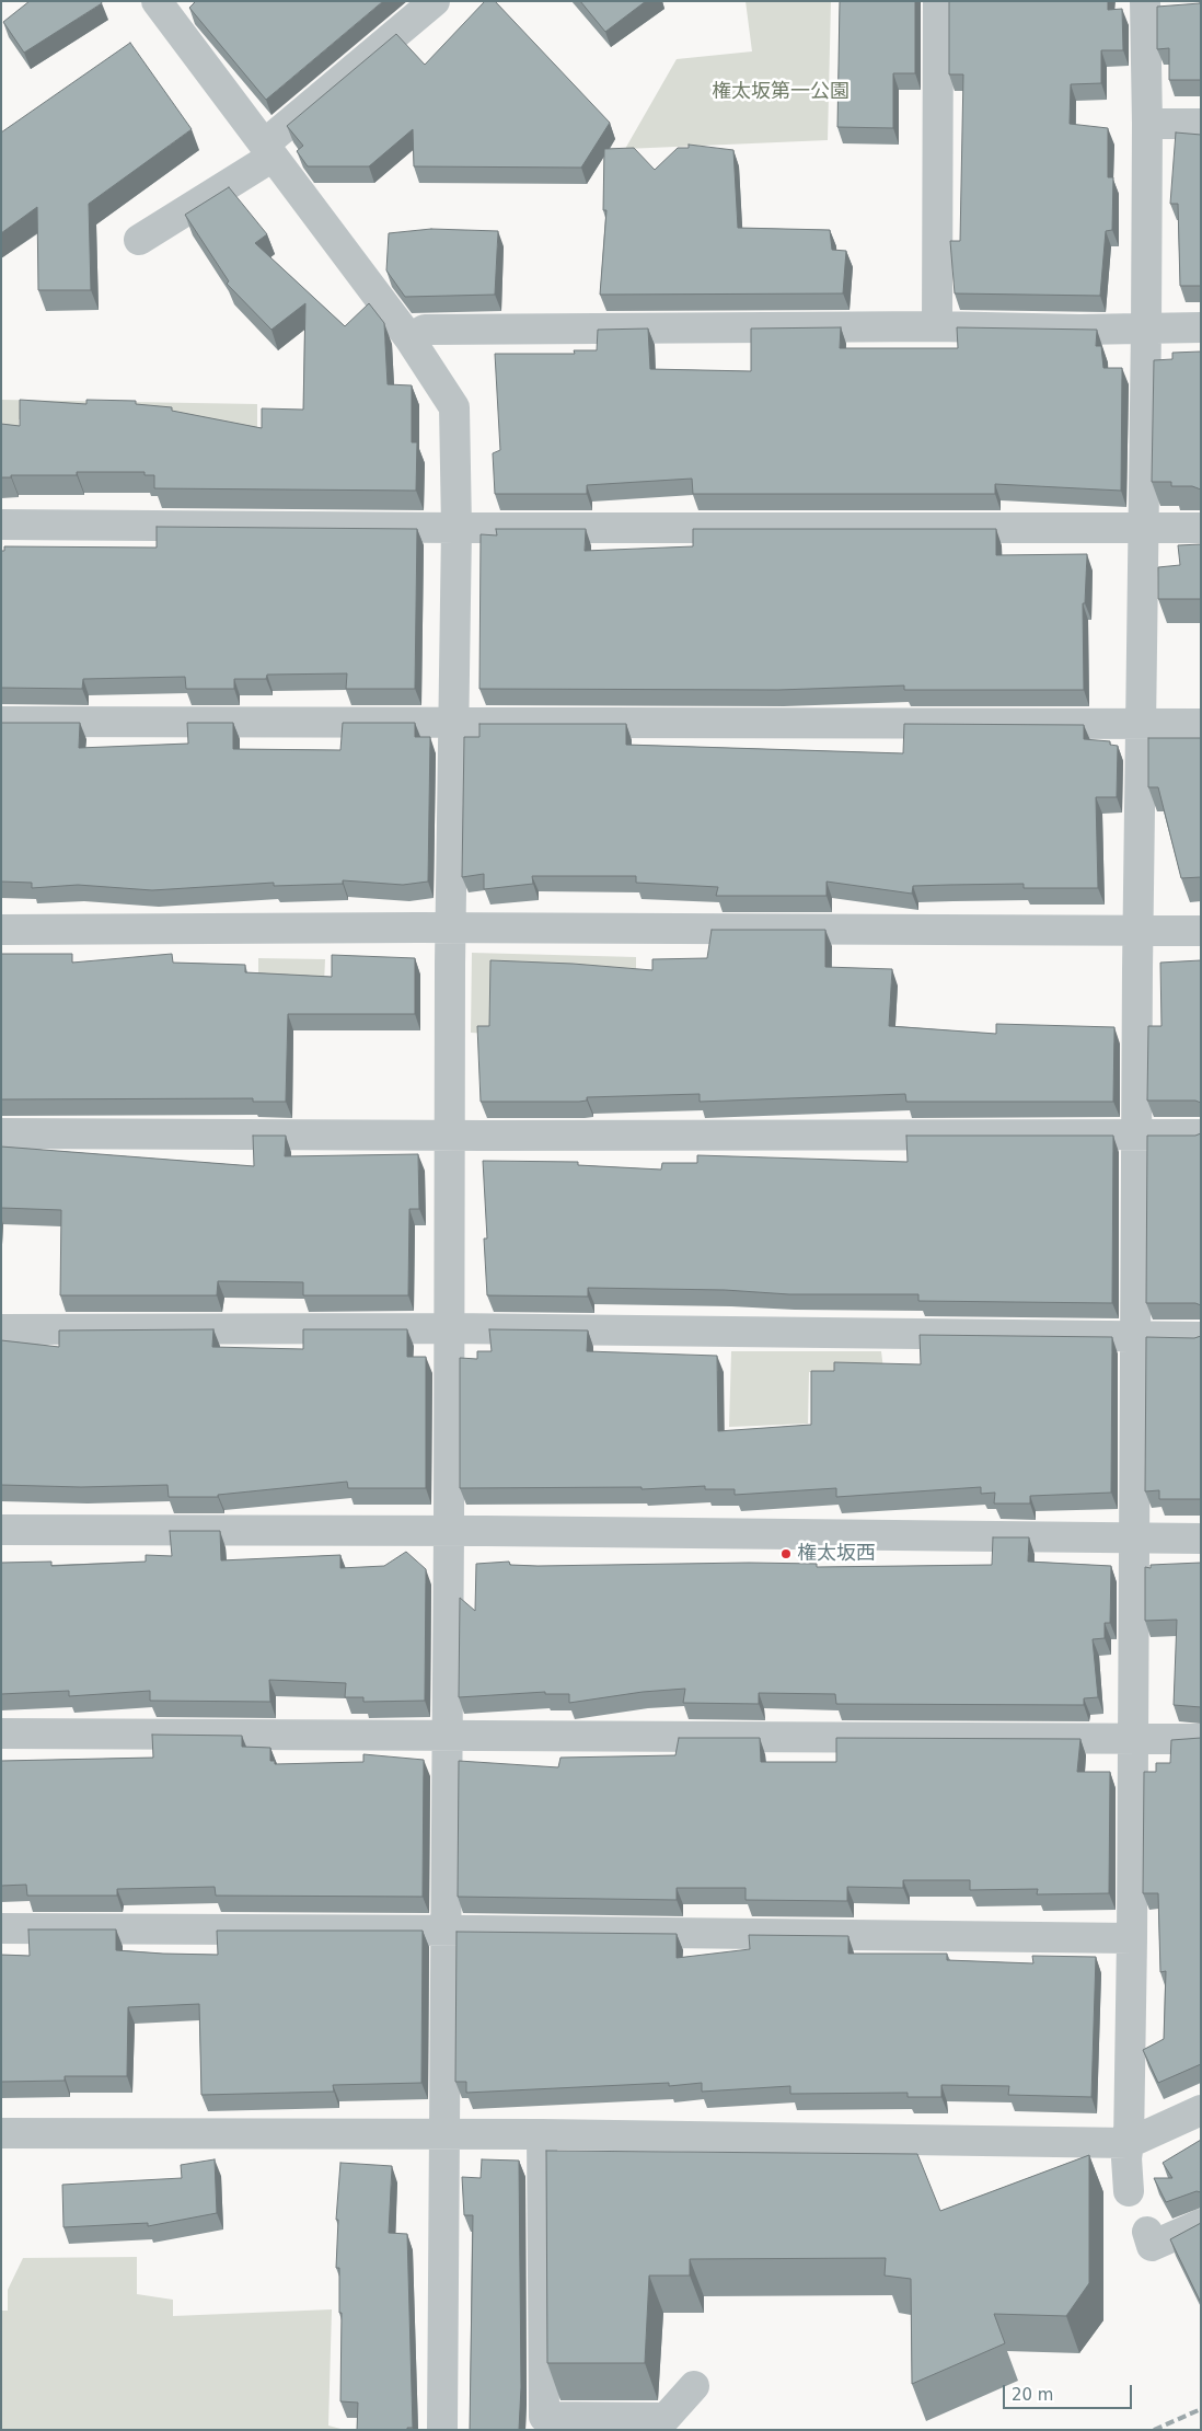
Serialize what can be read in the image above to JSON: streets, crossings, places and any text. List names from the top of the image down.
{
  "parks": ["権太坂第一公園"],
  "places": ["権太坂西"],
  "scale_bar": "20 m"
}
